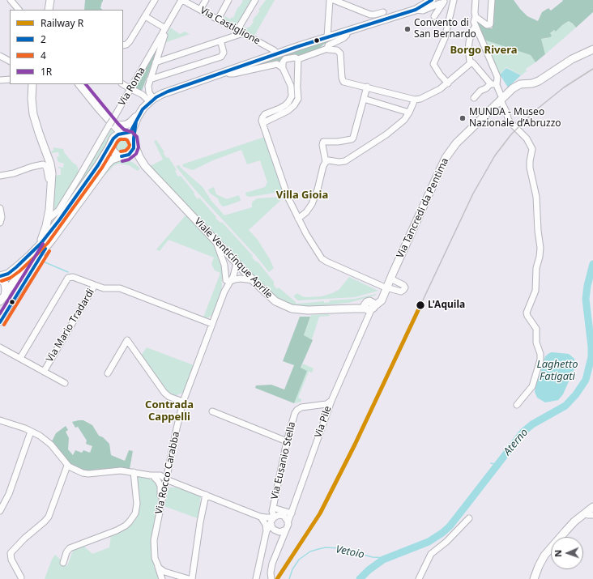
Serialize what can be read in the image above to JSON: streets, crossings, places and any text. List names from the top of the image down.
{
  "streets": {
    "main road": ["Via Tancredi da Pentima", "Viale Venticinque Aprile"],
    "street": [
      "Via Castiglione",
      "Via Roma",
      "Via Mario Tradardi",
      "Via Pile",
      "Via Eusanio Stella",
      "Via Rocco Carabba"
    ]
  },
  "crossings": [
    ["Via Castiglione", "Via Roma"],
    ["Via Tancredi da Pentima", "Viale Venticinque Aprile"],
    ["Via Tancredi da Pentima", "Via Pile"],
    ["Viale Venticinque Aprile", "Via Pile"],
    ["Viale Venticinque Aprile", "Via Rocco Carabba"],
    ["Via Pile", "Via Eusanio Stella"]
  ],
  "districts": ["Borgo Rivera", "Villa Gioia", "Contrada Cappelli"],
  "water": ["Laghetto Fatigati", "Aterno", "Vetoio"],
  "places": ["Convento di San Bernardo", "MUNDA - Museo Nazionale d’Abruzzo", "L'Aquila"],
  "lines": [
    "transit line 2",
    "transit line 1R",
    "transit line 4",
    "rail line R"
  ],
  "legend": [
    "Railway R",
    "2",
    "4",
    "1R"
  ],
  "north": "left"
}
